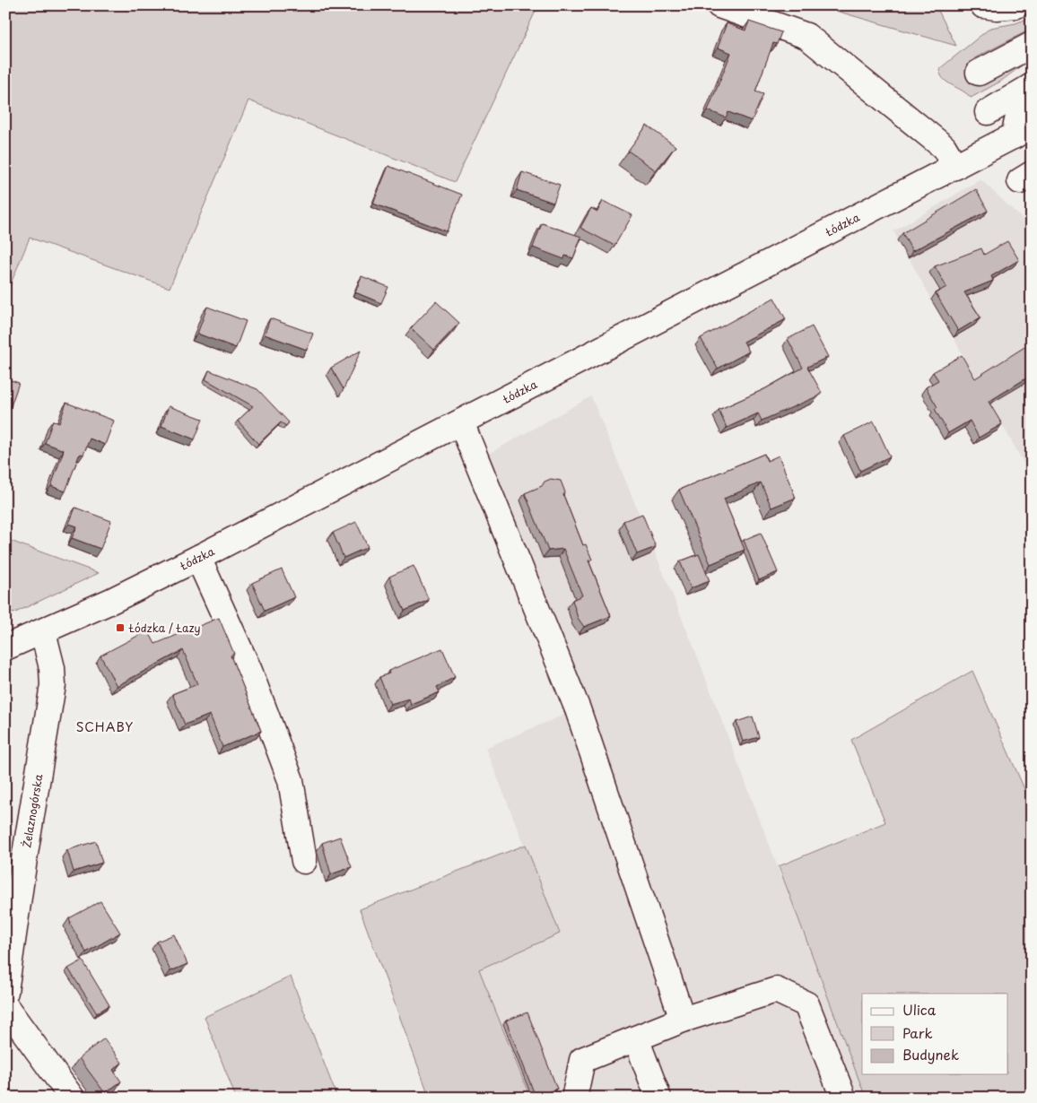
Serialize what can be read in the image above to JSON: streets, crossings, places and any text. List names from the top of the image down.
{
  "streets": {
    "main road": ["Łódzka", "Żelaznogórska"]
  },
  "crossings": [
    ["Łódzka", "Żelaznogórska"]
  ],
  "districts": ["SCHABY"],
  "places": {
    "transit": ["Łódzka / Łazy"]
  },
  "legend": ["Ulica", "Park", "Budynek"]
}
